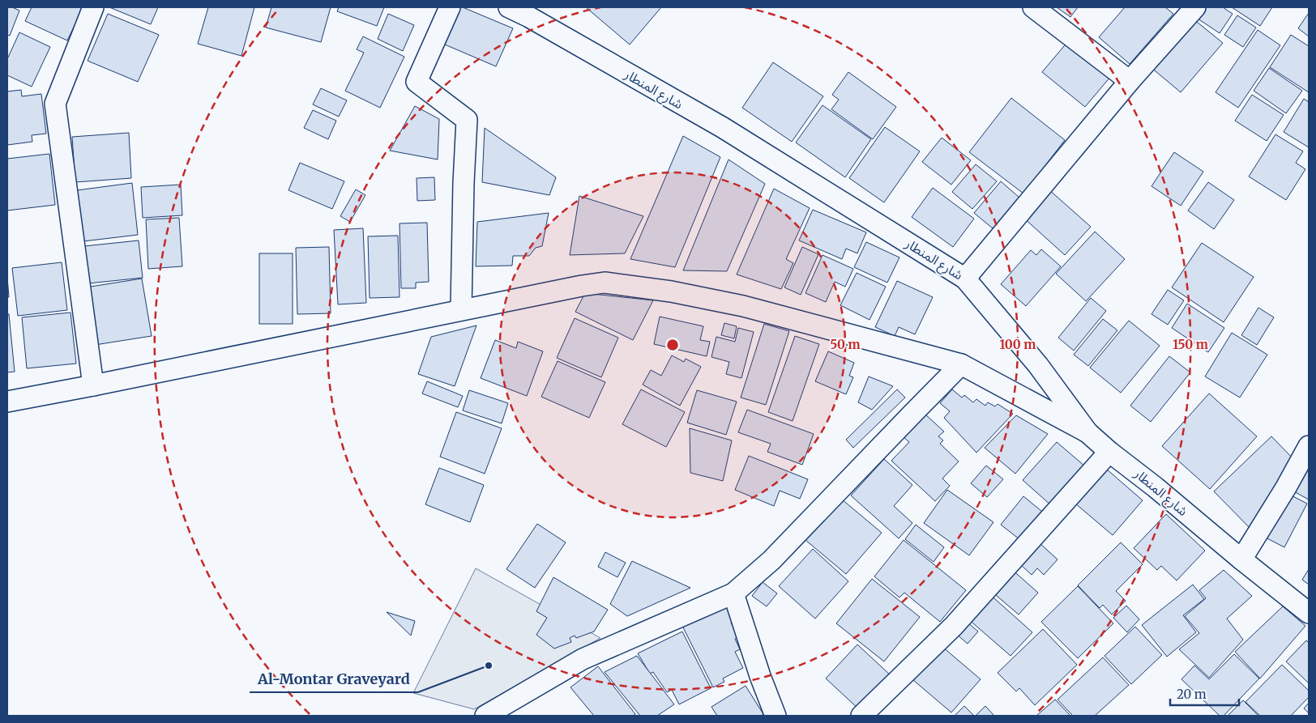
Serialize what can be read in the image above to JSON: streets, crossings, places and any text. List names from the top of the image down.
{
  "streets": {
    "street": ["شارع المنطار"]
  },
  "places": ["Al-Montar Graveyard"],
  "scale_bar": "20 m",
  "rings": ["50 m", "100 m", "150 m"]
}
